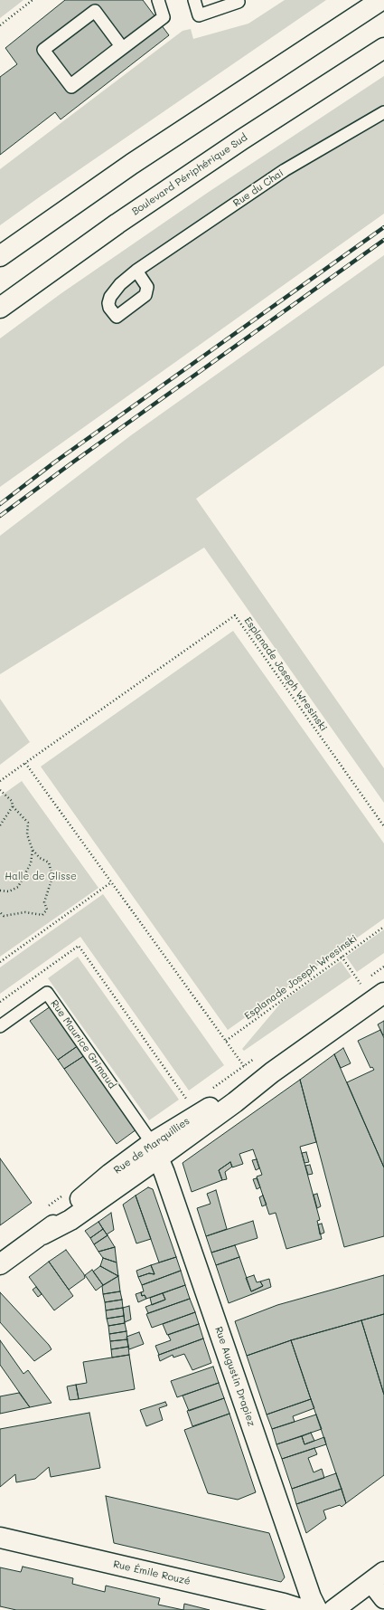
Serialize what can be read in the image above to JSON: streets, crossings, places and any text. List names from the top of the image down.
{
  "streets": {
    "main road": [
      "Boulevard Périphérique Sud",
      "Rue de Marquillies",
      "Rue Augustin Drapiez",
      "Rue Émile Rouzé"
    ],
    "lane": ["Rue du Chai", "Rue Maurice Grimaud"],
    "path": ["Esplanade Joseph Wresinski"]
  },
  "crossings": [
    ["Rue Maurice Grimaud", "Rue de Marquillies"],
    ["Rue Maurice Grimaud", "Rue Augustin Drapiez"],
    ["Rue de Marquillies", "Rue Augustin Drapiez"]
  ],
  "parks": ["Halle de Glisse"]
}
